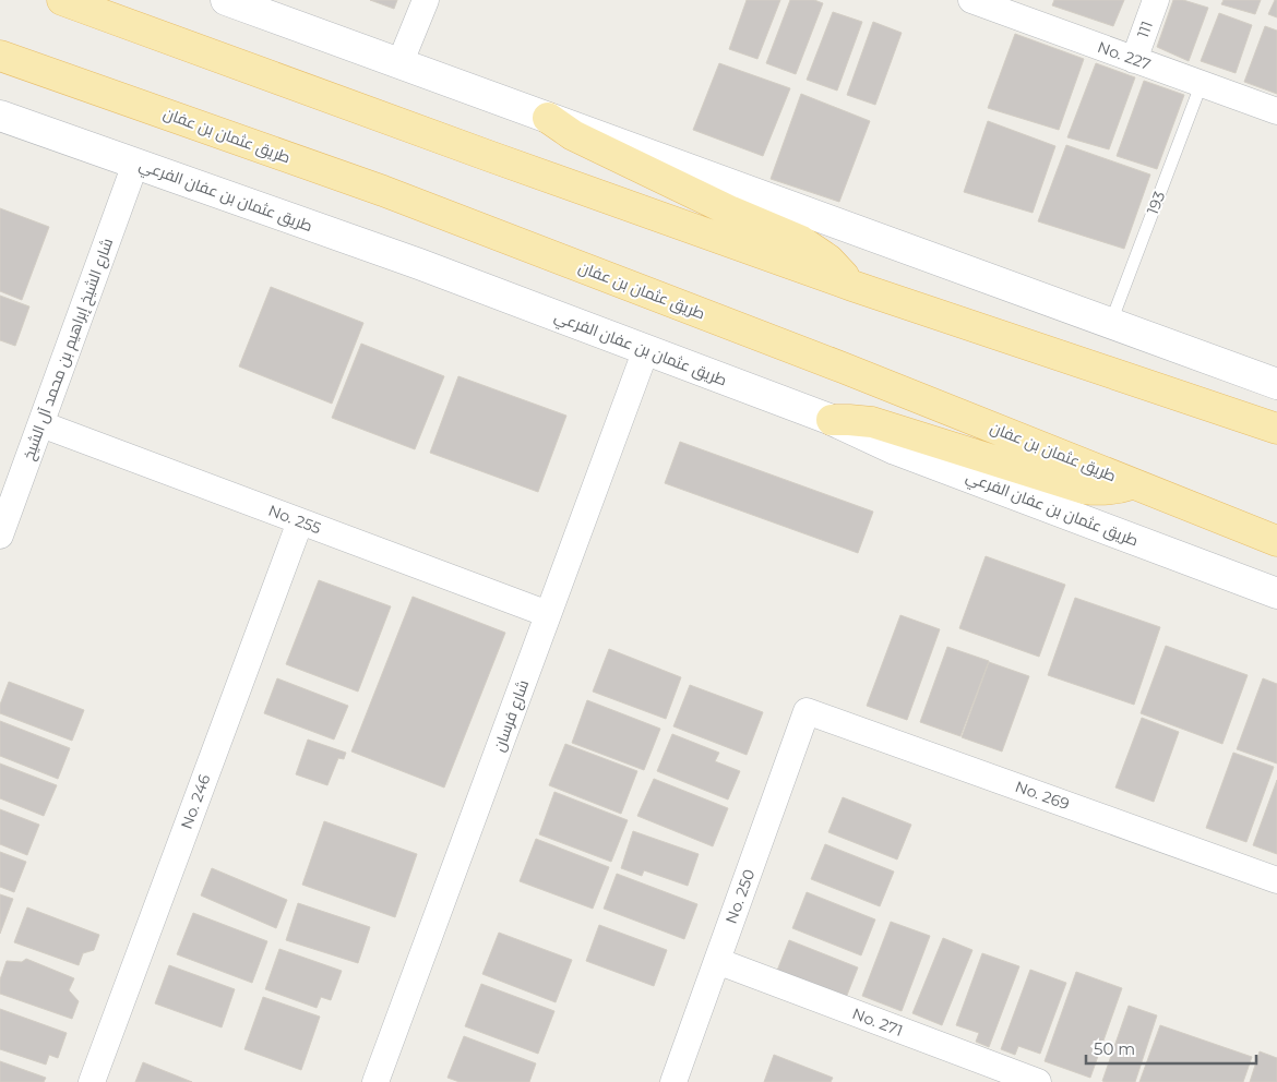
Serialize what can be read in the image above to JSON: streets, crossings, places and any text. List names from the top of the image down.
{
  "streets": {
    "main road": ["طريق عثمان بن عفان", "طريق عثمان بن عفان الفرعي"],
    "street": [
      "111",
      "No. 227",
      "شارع الشيخ إبراهيم بن محمد آل الشيخ",
      "No. 255",
      "شارع فرسان",
      "No. 269",
      "No. 246",
      "No. 250",
      "No. 271"
    ],
    "lane": ["193"]
  },
  "crossings": [
    ["111", "No. 227"],
    ["No. 227", "193"],
    ["طريق عثمان بن عفان الفرعي", "شارع الشيخ إبراهيم بن محمد آل الشيخ"],
    ["طريق عثمان بن عفان الفرعي", "شارع فرسان"],
    ["شارع الشيخ إبراهيم بن محمد آل الشيخ", "No. 255"],
    ["No. 255", "شارع فرسان"],
    ["No. 255", "No. 246"],
    ["No. 269", "No. 250"],
    ["No. 250", "No. 271"]
  ],
  "scale_bar": "50 m"
}
